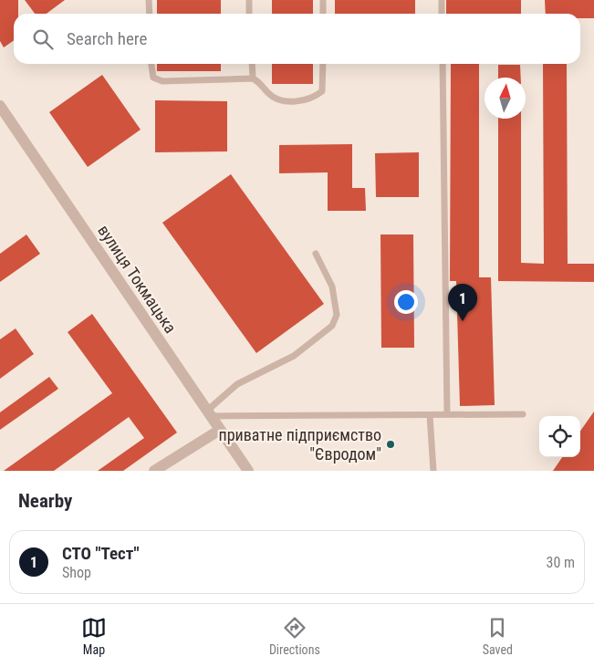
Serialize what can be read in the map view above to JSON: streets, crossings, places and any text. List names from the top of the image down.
{
  "streets": {
    "street": ["вулиця Токмацька"]
  },
  "places": ["приватне підприємство \"Євродом\""],
  "north": "top",
  "page": {
    "search": "Search here",
    "pins": "1",
    "heading": "Nearby",
    "list": [
      {
        "mark": "1",
        "name": "СТО \"Тест\"",
        "note": "Shop",
        "value": "30 m"
      }
    ],
    "nav": ["Map", "Directions", "Saved"]
  }
}
